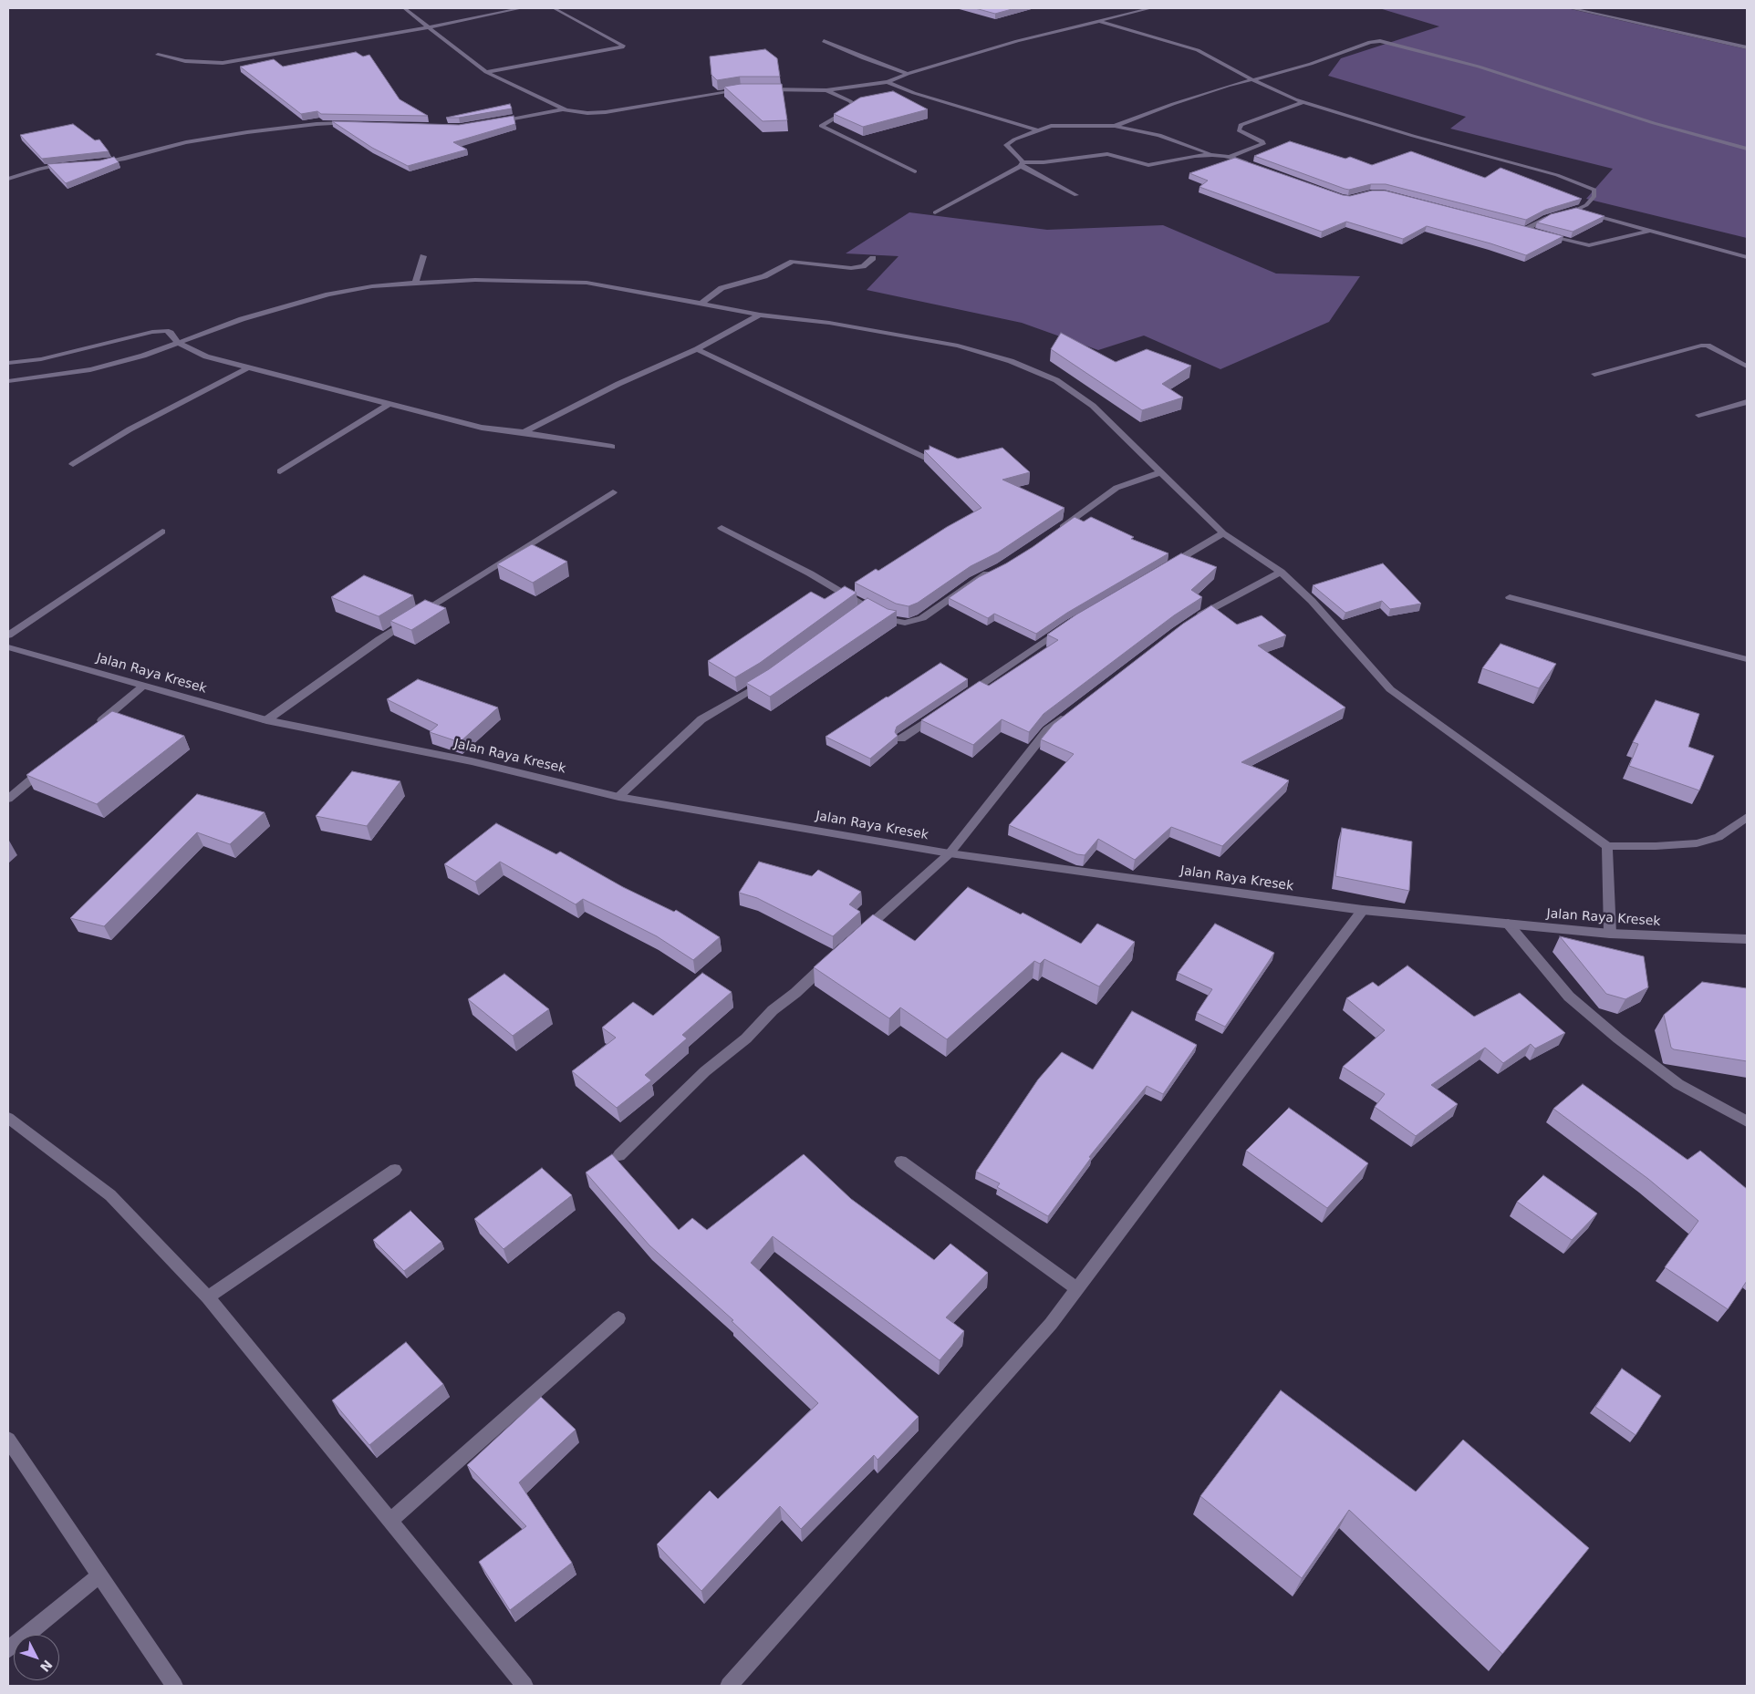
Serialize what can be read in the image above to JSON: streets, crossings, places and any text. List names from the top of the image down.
{
  "streets": {
    "street": ["Jalan Raya Kresek"]
  },
  "north": "bottom right"
}
